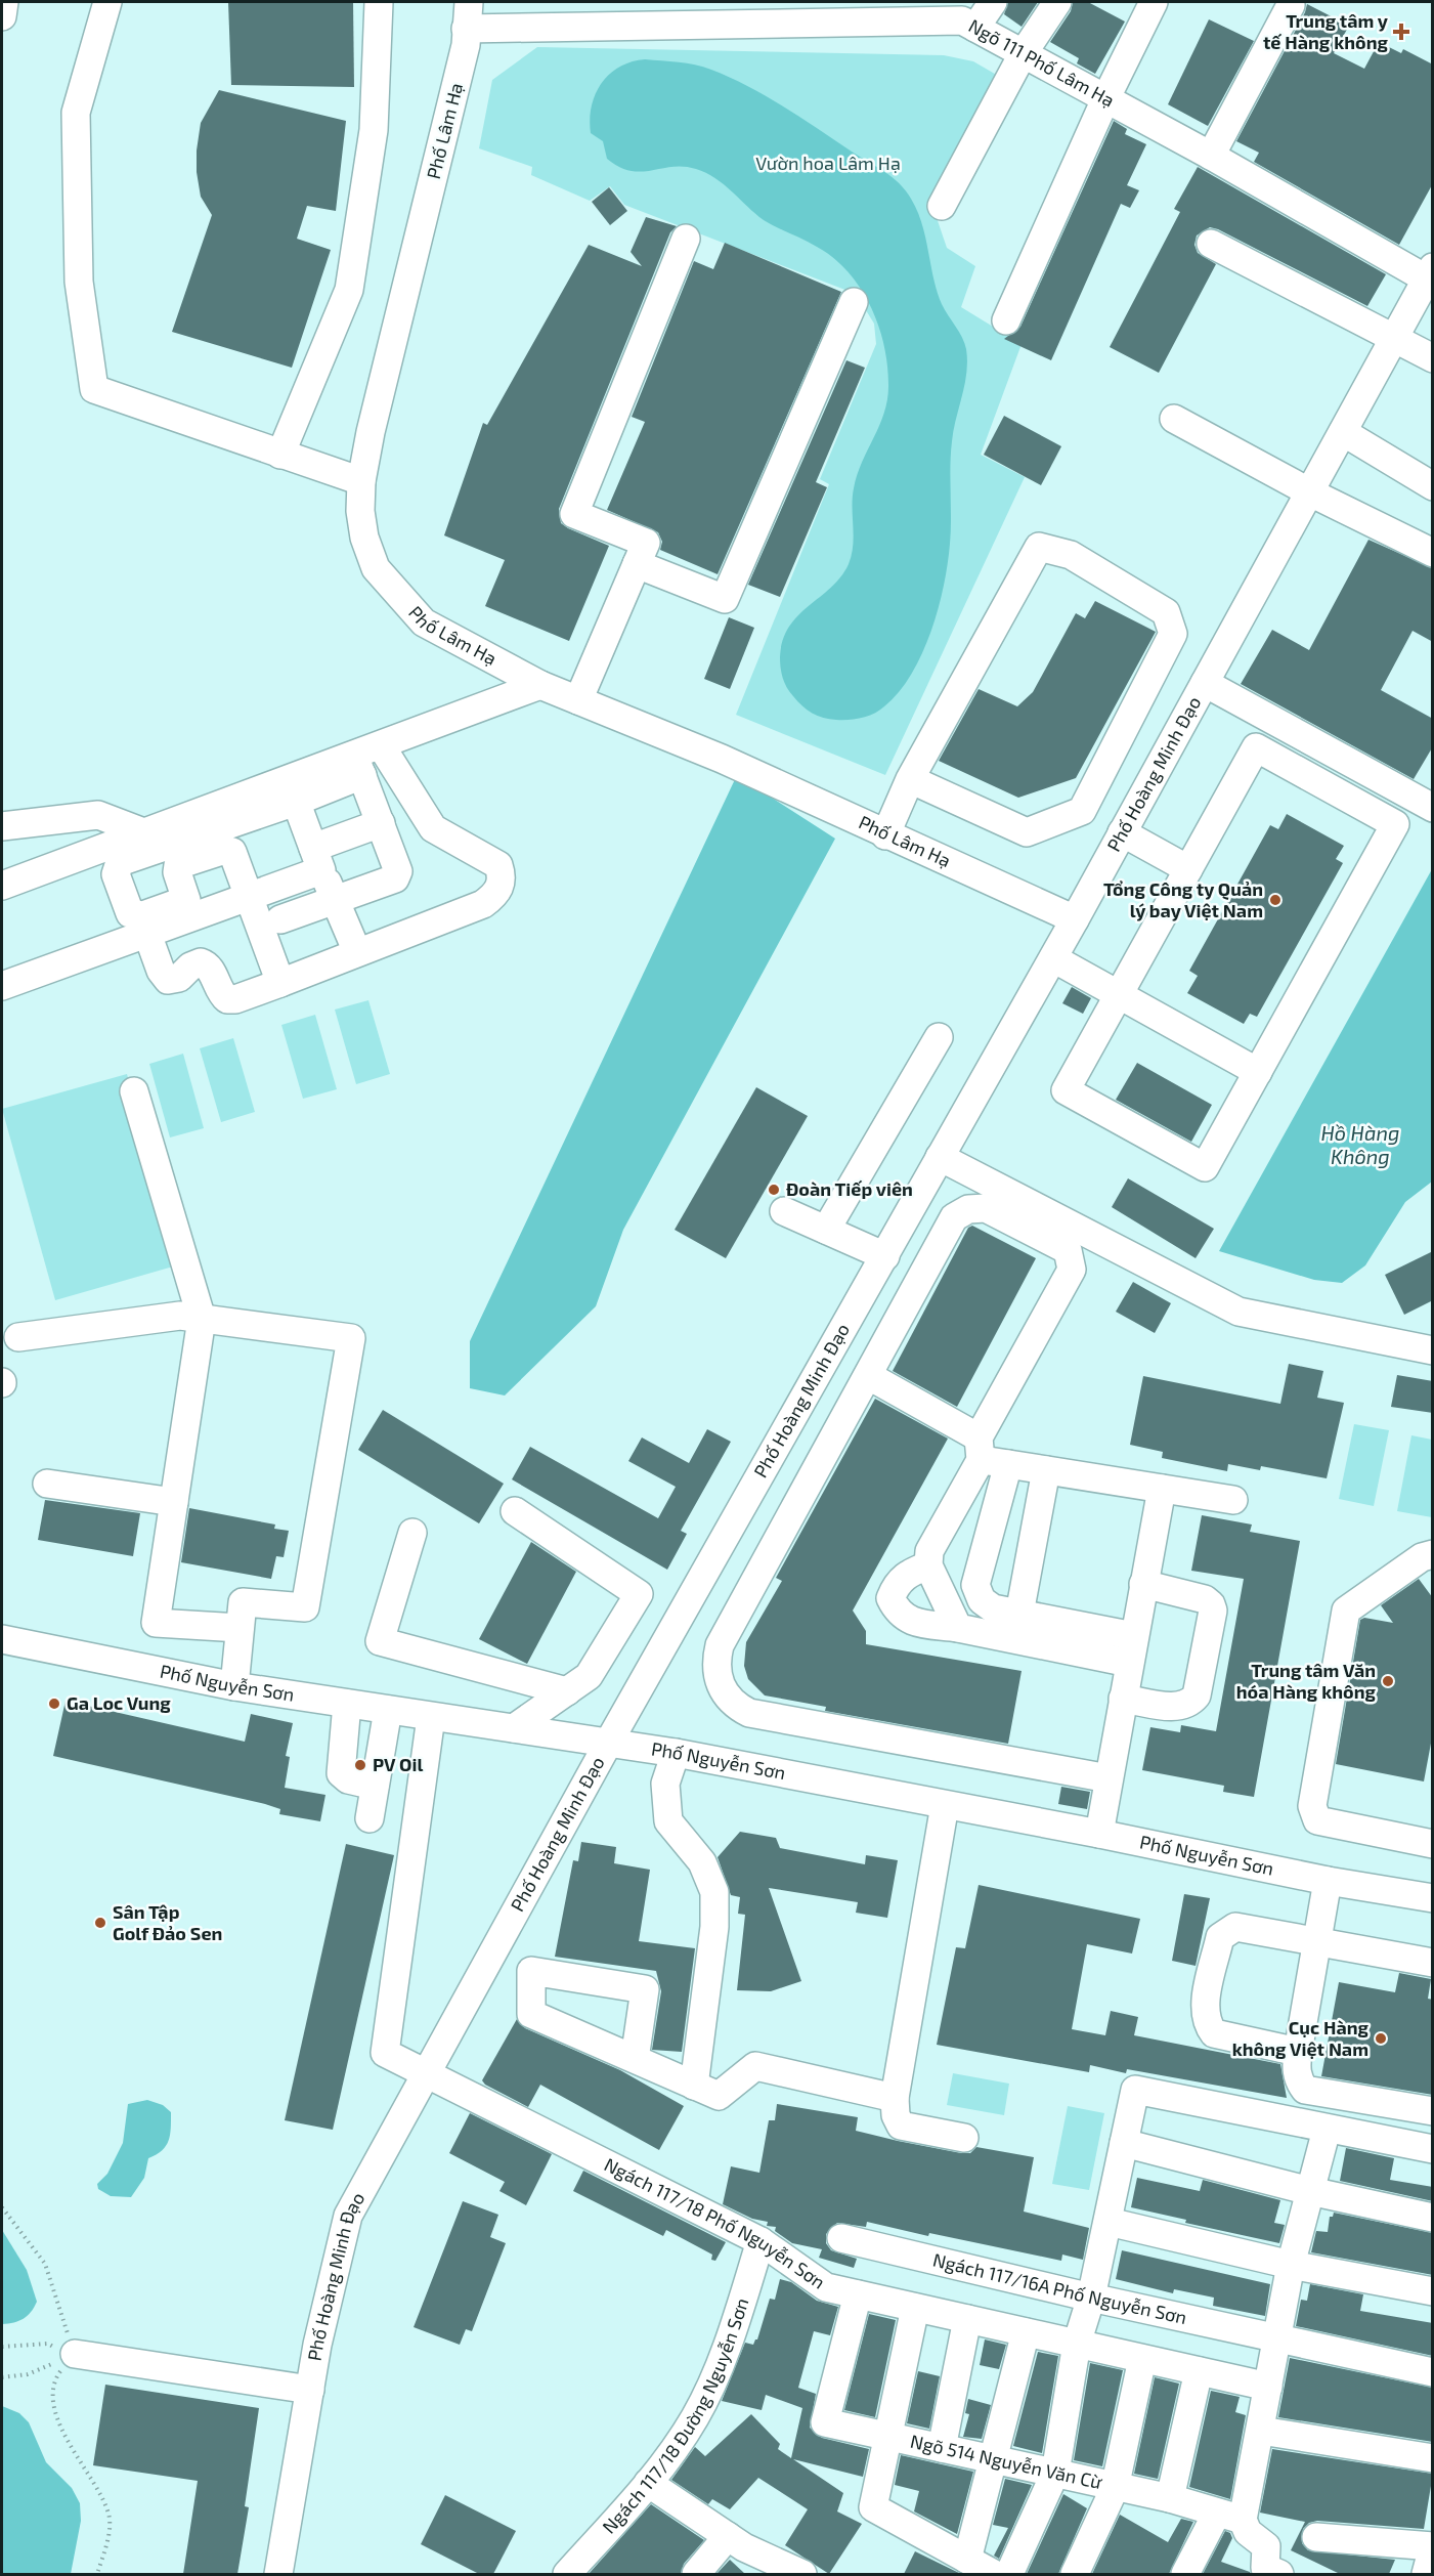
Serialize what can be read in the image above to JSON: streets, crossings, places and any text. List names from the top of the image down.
{
  "streets": {
    "street": [
      "Ngõ 111 Phố Lâm Hạ",
      "Phố Lâm Hạ",
      "Phố Hoàng Minh Đạo",
      "Phố Nguyễn Sơn",
      "Ngách 117/18 Phố Nguyễn Sơn",
      "Ngách 117/16A Phố Nguyễn Sơn",
      "Ngách 117/18 Đường Nguyễn Sơn",
      "Ngõ 514 Nguyễn Văn Cừ"
    ]
  },
  "crossings": [
    ["Ngõ 111 Phố Lâm Hạ", "Phố Lâm Hạ"],
    ["Ngõ 111 Phố Lâm Hạ", "Phố Hoàng Minh Đạo"],
    ["Phố Lâm Hạ", "Phố Hoàng Minh Đạo"],
    ["Phố Hoàng Minh Đạo", "Phố Nguyễn Sơn"],
    ["Phố Hoàng Minh Đạo", "Ngách 117/18 Phố Nguyễn Sơn"],
    ["Phố Nguyễn Sơn", "Ngách 117/18 Phố Nguyễn Sơn"],
    ["Ngách 117/18 Phố Nguyễn Sơn", "Ngách 117/18 Đường Nguyễn Sơn"],
    ["Ngách 117/18 Phố Nguyễn Sơn", "Ngõ 514 Nguyễn Văn Cừ"]
  ],
  "water": ["Hồ Hàng Không"],
  "parks": ["Vườn hoa Lâm Hạ"],
  "places": {
    "health": ["Trung tâm y tế Hàng không"],
    "other": [
      "Tổng Công ty Quản lý bay Việt Nam",
      "Đoàn Tiếp viên",
      "Trung tâm Văn hóa Hàng không",
      "Ga Loc Vung",
      "PV Oil",
      "Sân Tập Golf Đảo Sen",
      "Cục Hàng không Việt Nam"
    ]
  }
}
